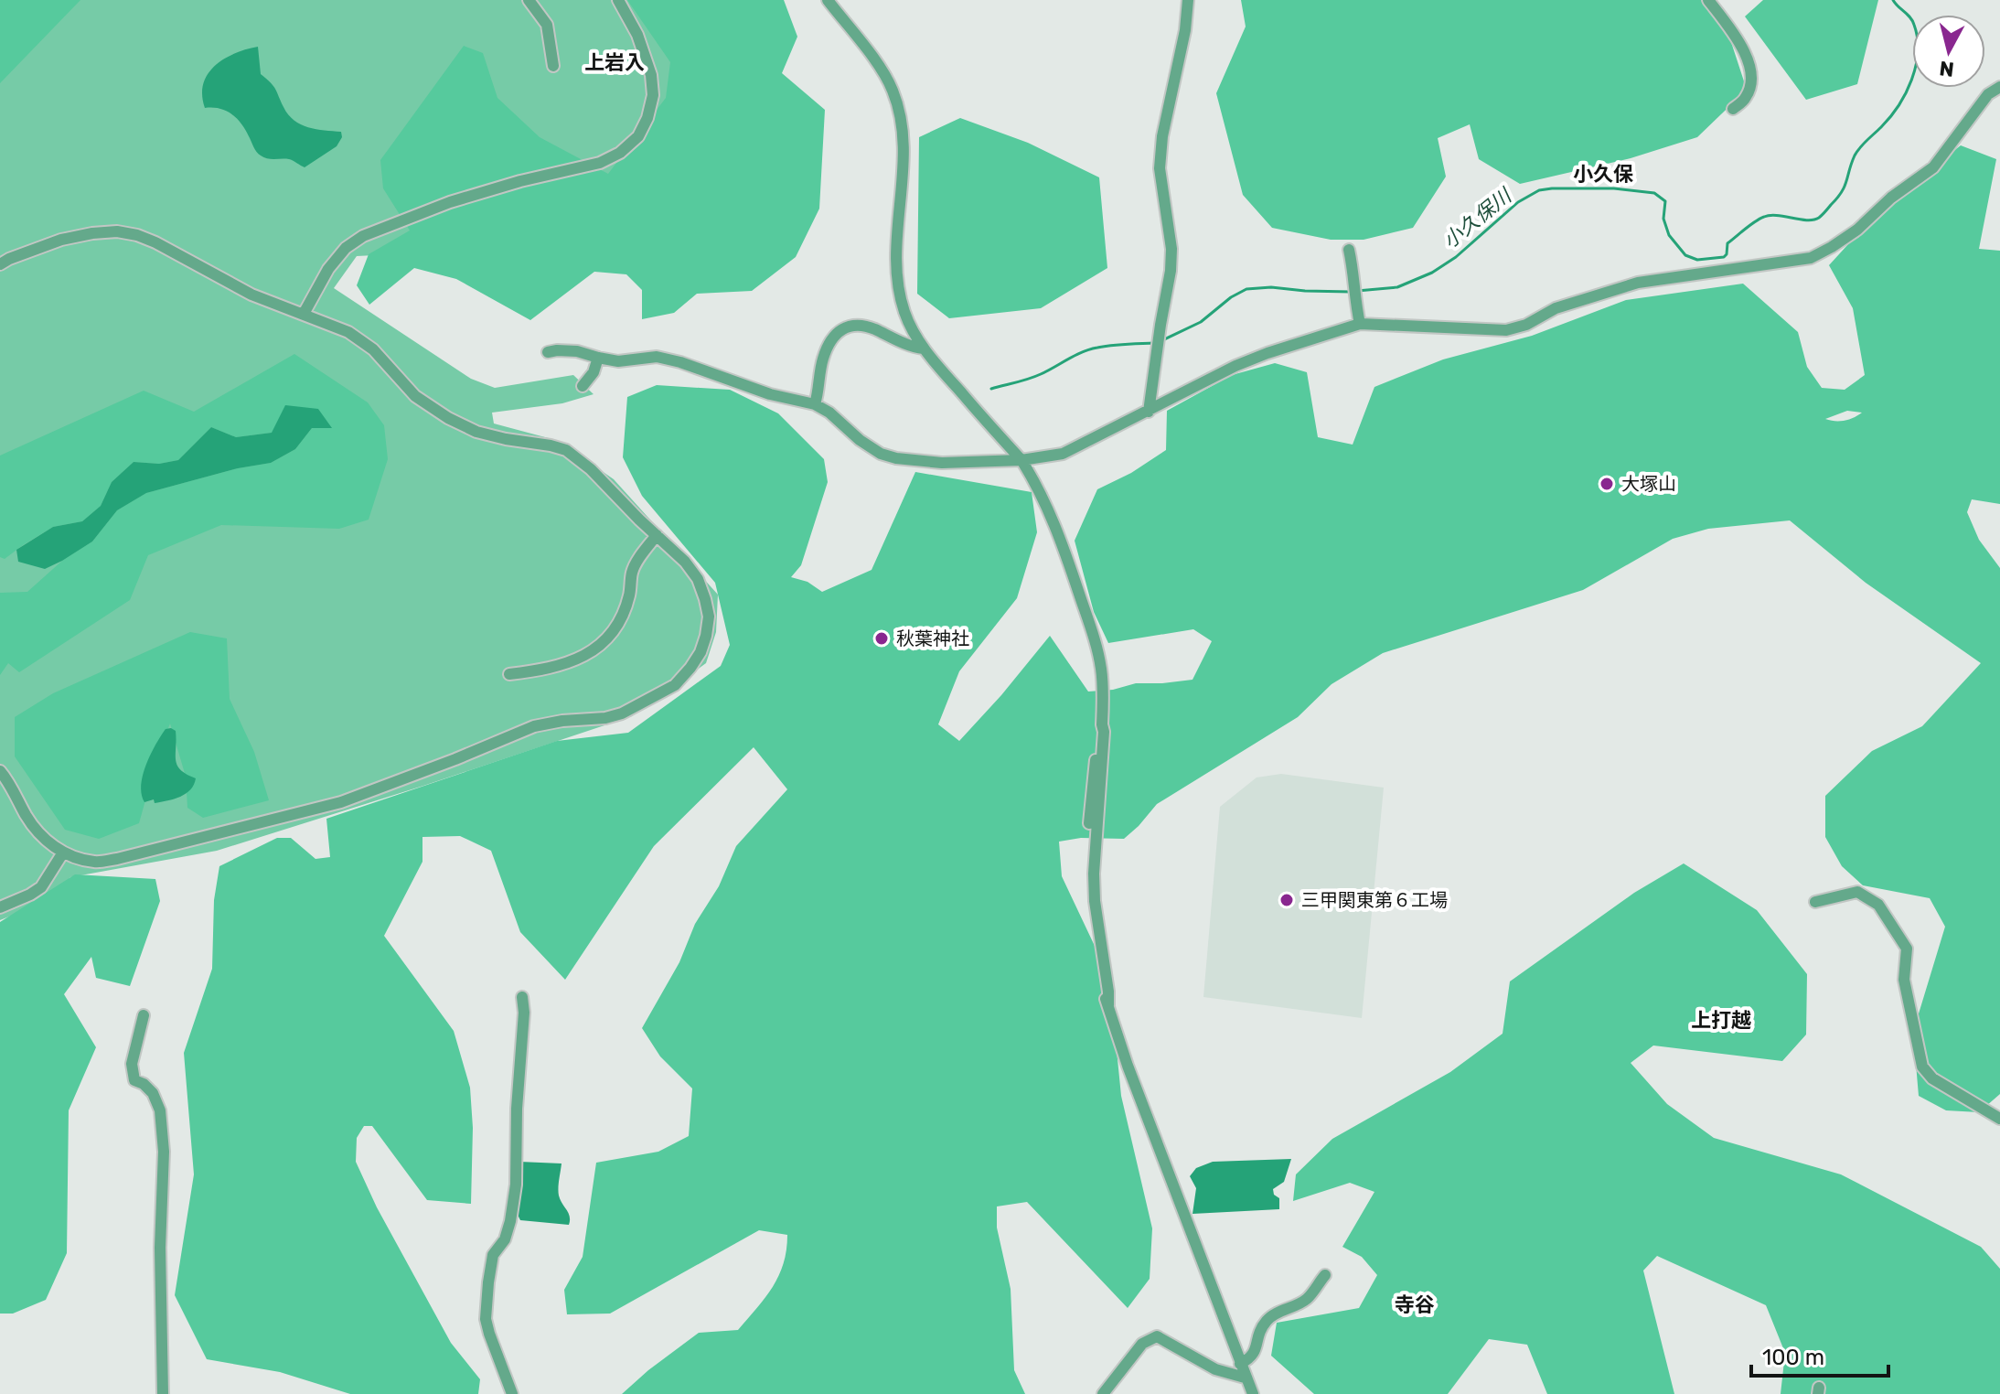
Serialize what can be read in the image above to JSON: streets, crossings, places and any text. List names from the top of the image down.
{
  "districts": [
    "上岩入",
    "小久保",
    "上打越",
    "寺谷"
  ],
  "water": ["小久保川"],
  "places": ["大塚山", "秋葉神社", "三甲関東第６工場"],
  "scale_bar": "100 m",
  "north": "bottom"
}
